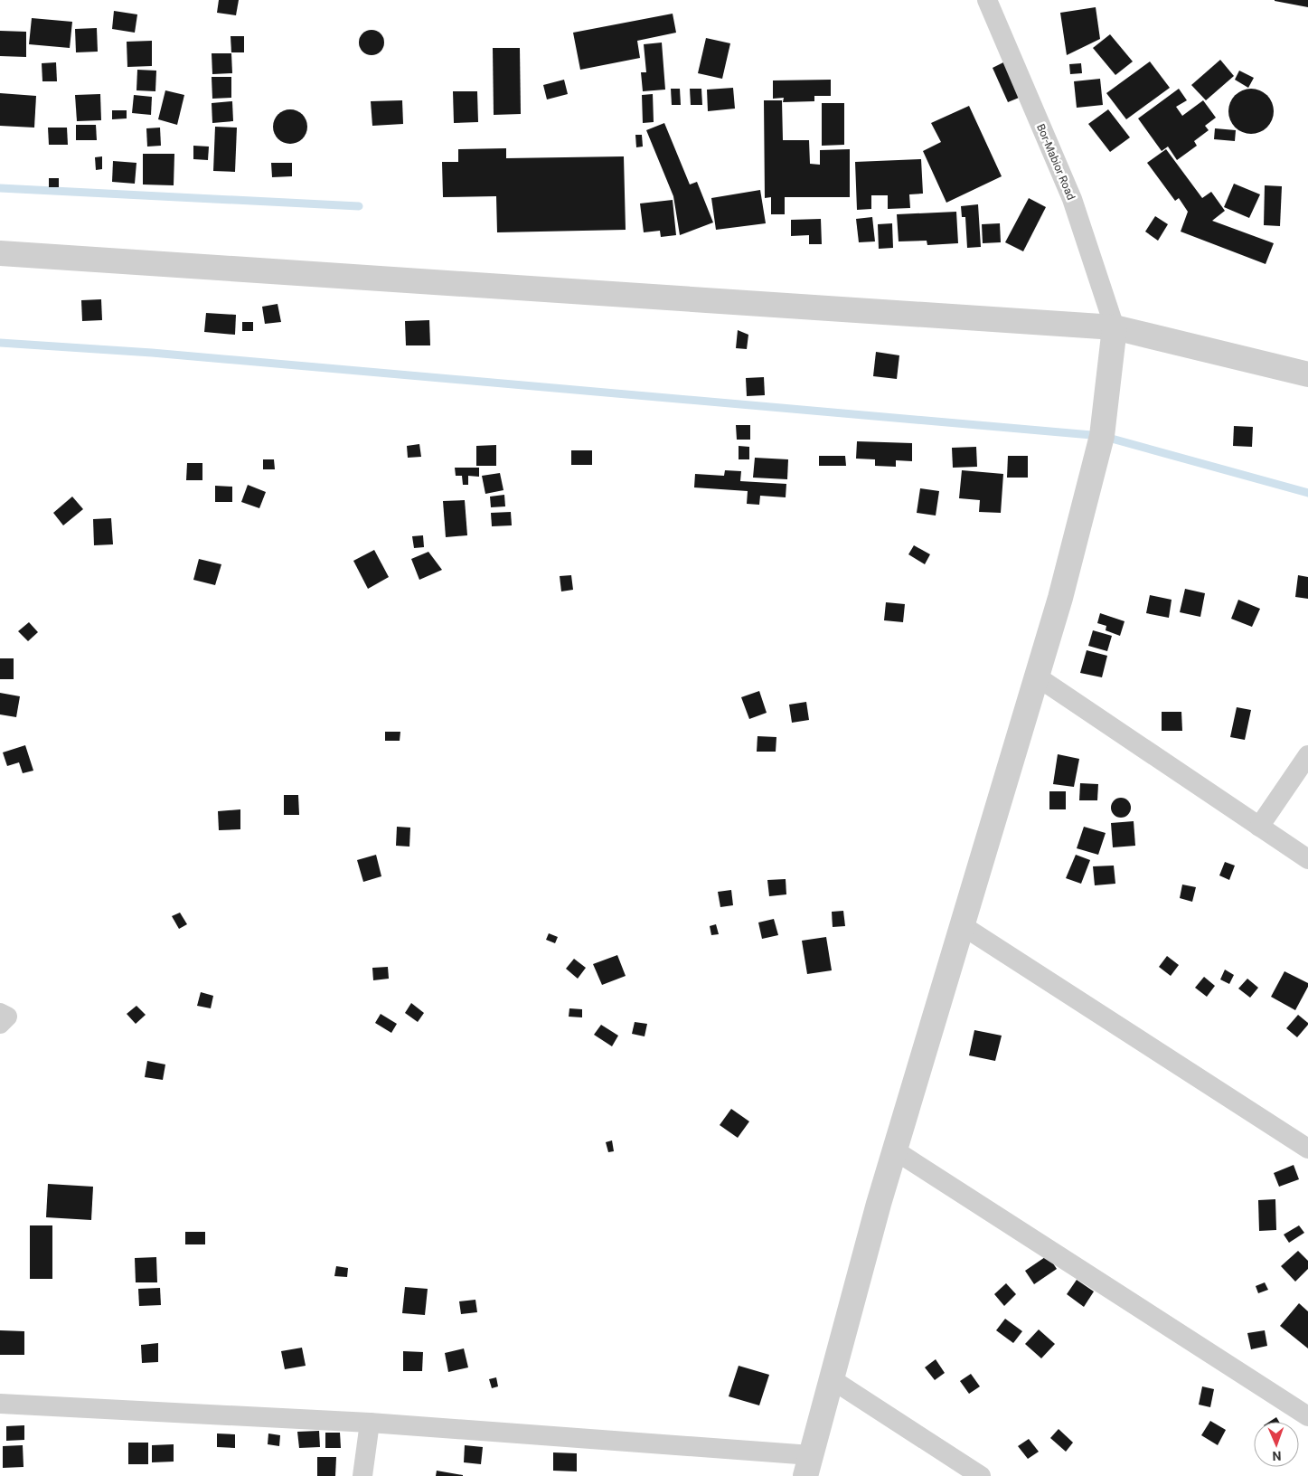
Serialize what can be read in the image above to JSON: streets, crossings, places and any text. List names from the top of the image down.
{
  "streets": {
    "street": ["Bor-Mabior Road"]
  },
  "north": "bottom"
}
